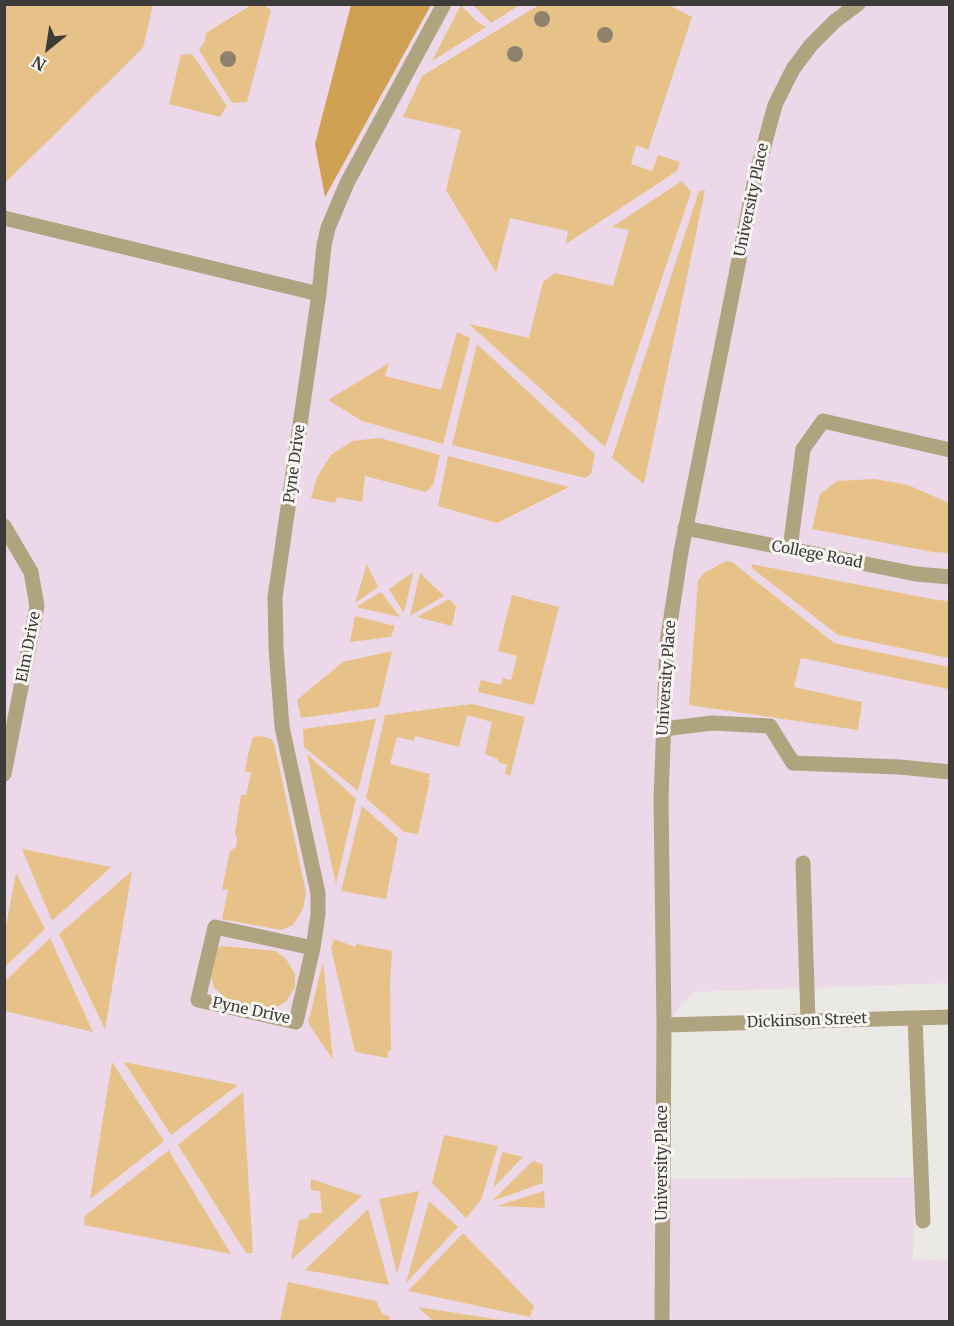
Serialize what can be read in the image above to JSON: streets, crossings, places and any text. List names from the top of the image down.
{
  "streets": {
    "street": [
      "University Place",
      "Pyne Drive",
      "College Road",
      "Elm Drive",
      "Dickinson Street"
    ]
  },
  "crossings": [
    ["University Place", "College Road"],
    ["University Place", "Dickinson Street"]
  ],
  "north": "bottom left"
}
